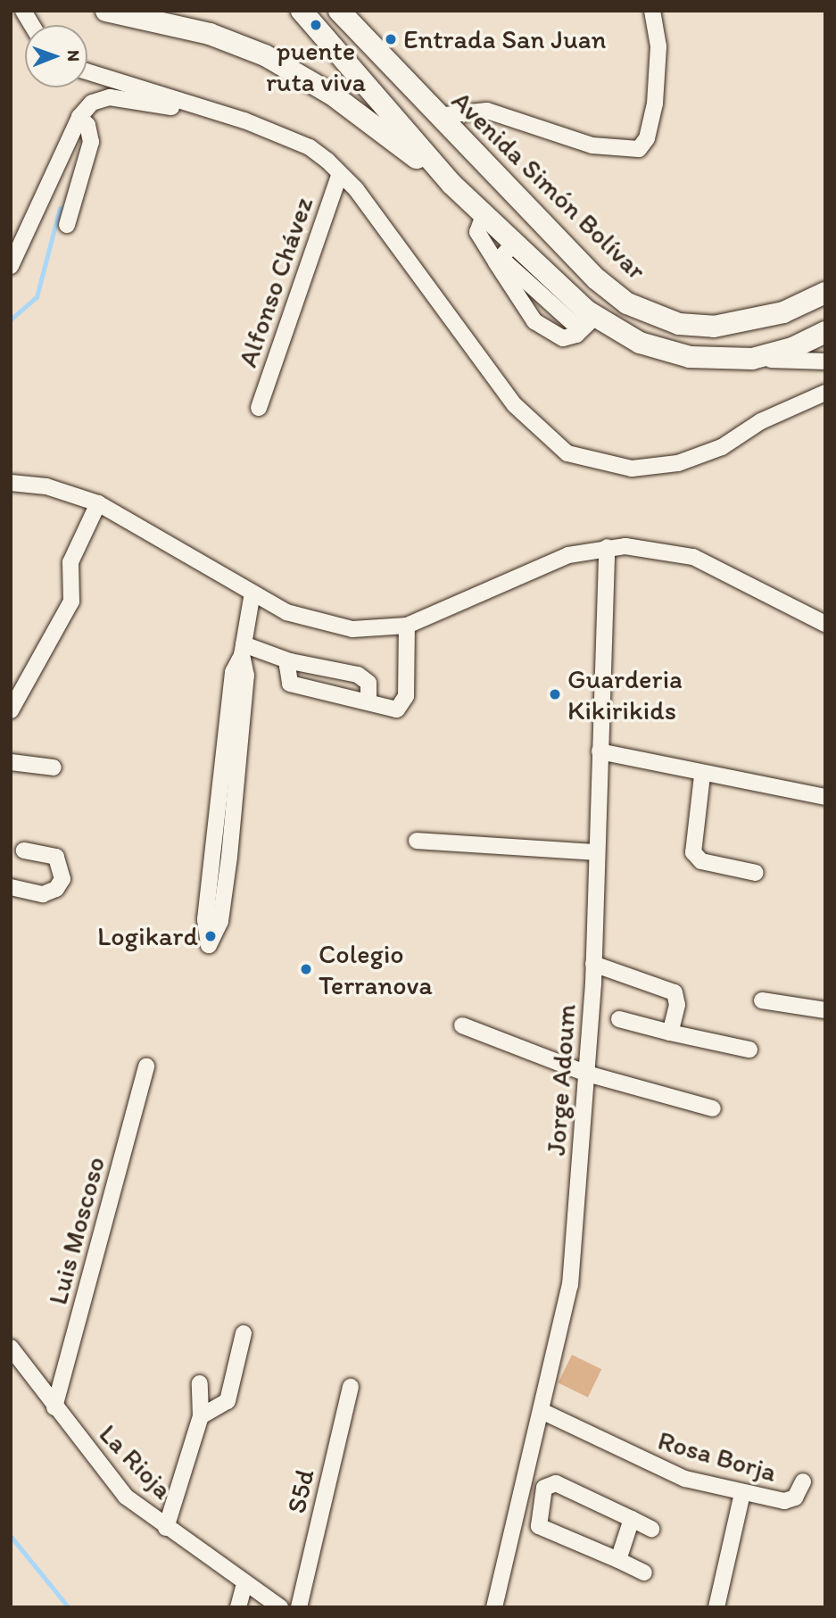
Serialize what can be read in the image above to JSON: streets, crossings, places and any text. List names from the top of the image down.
{
  "streets": {
    "highway": ["Avenida Simón Bolívar"],
    "street": [
      "Alfonso Chávez",
      "Jorge Adoum",
      "Luis Moscoso",
      "Rosa Borja",
      "La Rioja",
      "S5d"
    ]
  },
  "crossings": [
    ["Jorge Adoum", "Rosa Borja"],
    ["Luis Moscoso", "La Rioja"]
  ],
  "places": [
    "puente ruta viva",
    "Entrada San Juan",
    "Guarderia Kikirikids",
    "Logikard",
    "Colegio Terranova"
  ],
  "north": "right"
}
